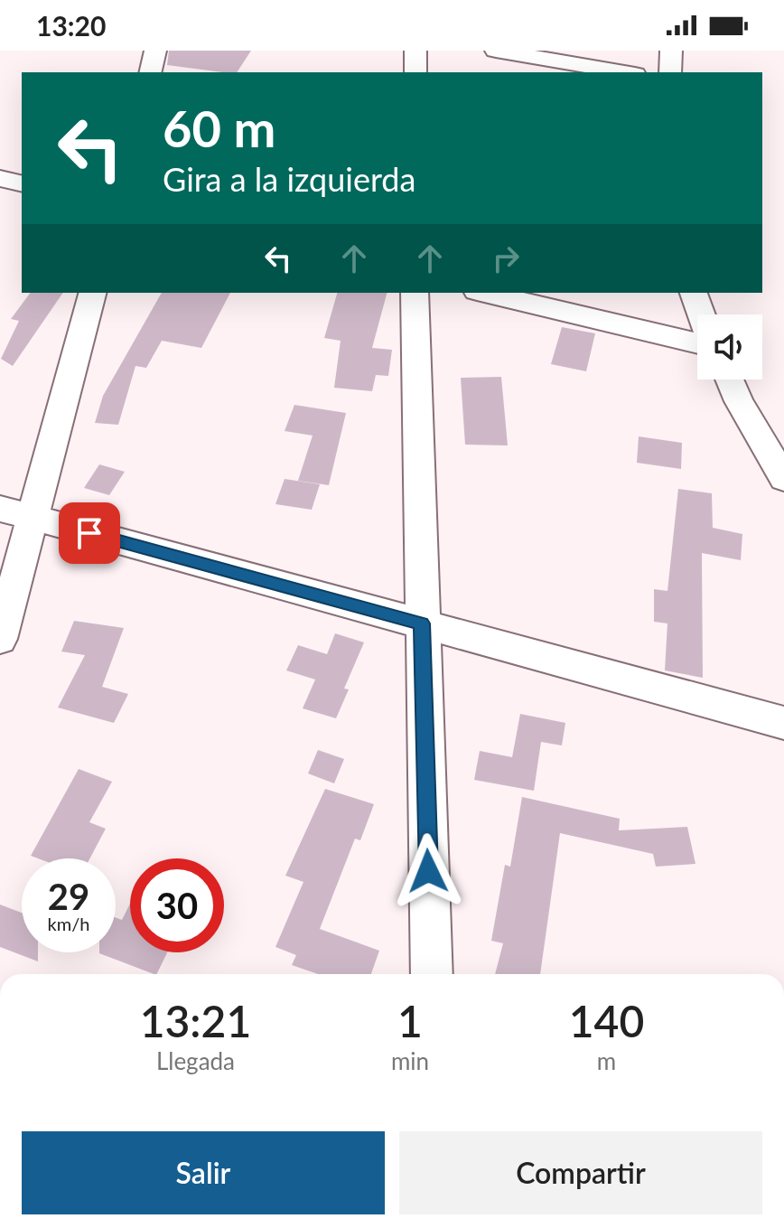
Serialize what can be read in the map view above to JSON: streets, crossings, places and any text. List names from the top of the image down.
{
  "page": {
    "status": "13:20",
    "turn": ["60 m", "Gira a la izquierda"],
    "speed": "29 km/h",
    "limit": "30",
    "eta": [
      "13:21",
      "Llegada",
      "1",
      "min",
      "140",
      "m"
    ],
    "buttons": ["Salir", "Compartir"]
  }
}
